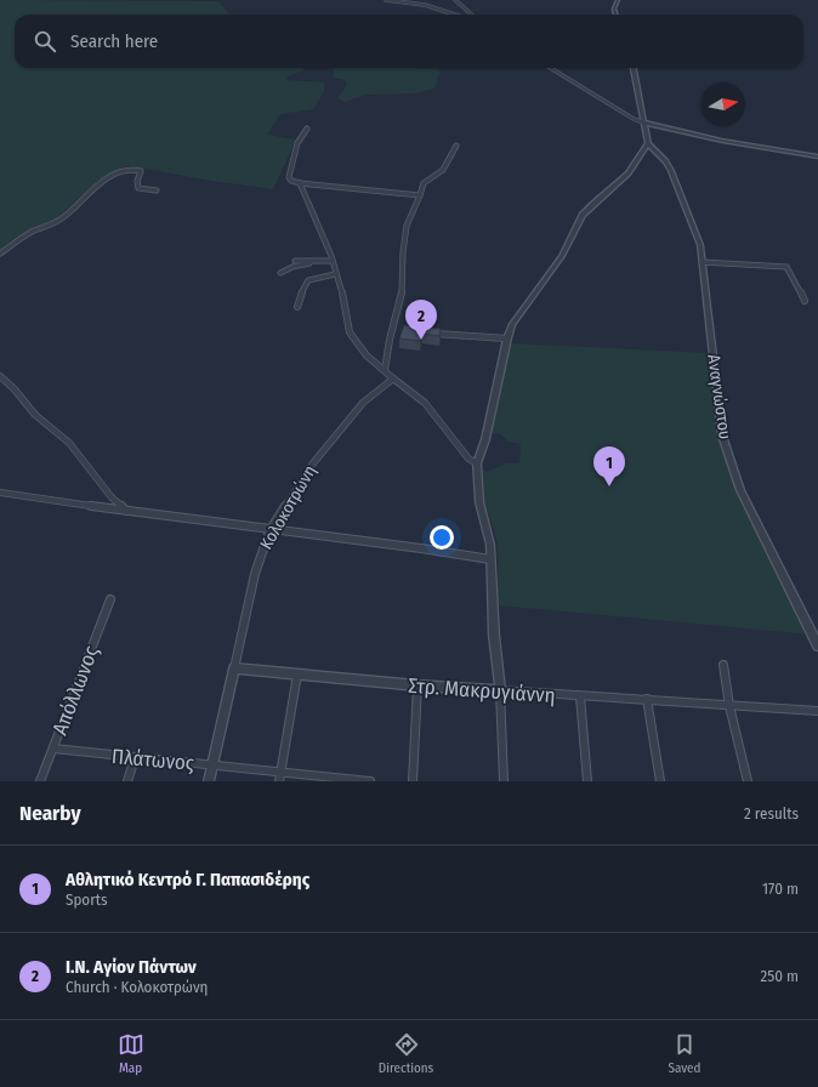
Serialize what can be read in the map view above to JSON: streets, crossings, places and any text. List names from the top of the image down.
{
  "streets": {
    "street": [
      "Αναγνώστου",
      "Κολοκοτρώνη",
      "Απόλλωνος",
      "Στρ. Μακρυγιάννη",
      "Πλάτωνος"
    ]
  },
  "crossings": [
    ["Κολοκοτρώνη", "Στρ. Μακρυγιάννη"],
    ["Κολοκοτρώνη", "Πλάτωνος"],
    ["Απόλλωνος", "Πλάτωνος"]
  ],
  "north": "right",
  "page": {
    "search": "Search here",
    "pins": ["2", "1"],
    "heading": ["Nearby", "2 results"],
    "list": [
      {
        "mark": "1",
        "name": "Αθλητικό Κεντρό Γ. Παπασιδέρης",
        "note": "Sports",
        "value": "170 m"
      },
      {
        "mark": "2",
        "name": "Ι.Ν. Αγίον Πάντων",
        "note": "Church · Κολοκοτρώνη",
        "value": "250 m"
      }
    ],
    "nav": ["Map", "Directions", "Saved"]
  }
}
